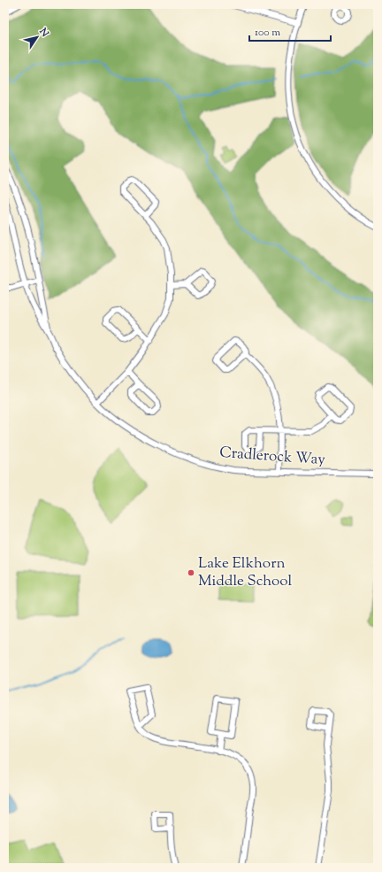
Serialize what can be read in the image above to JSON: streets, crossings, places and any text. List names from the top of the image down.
{
  "streets": {
    "street": ["Cradlerock Way"]
  },
  "places": ["Lake Elkhorn Middle School"],
  "scale_bar": "100 m",
  "north": "top right"
}
